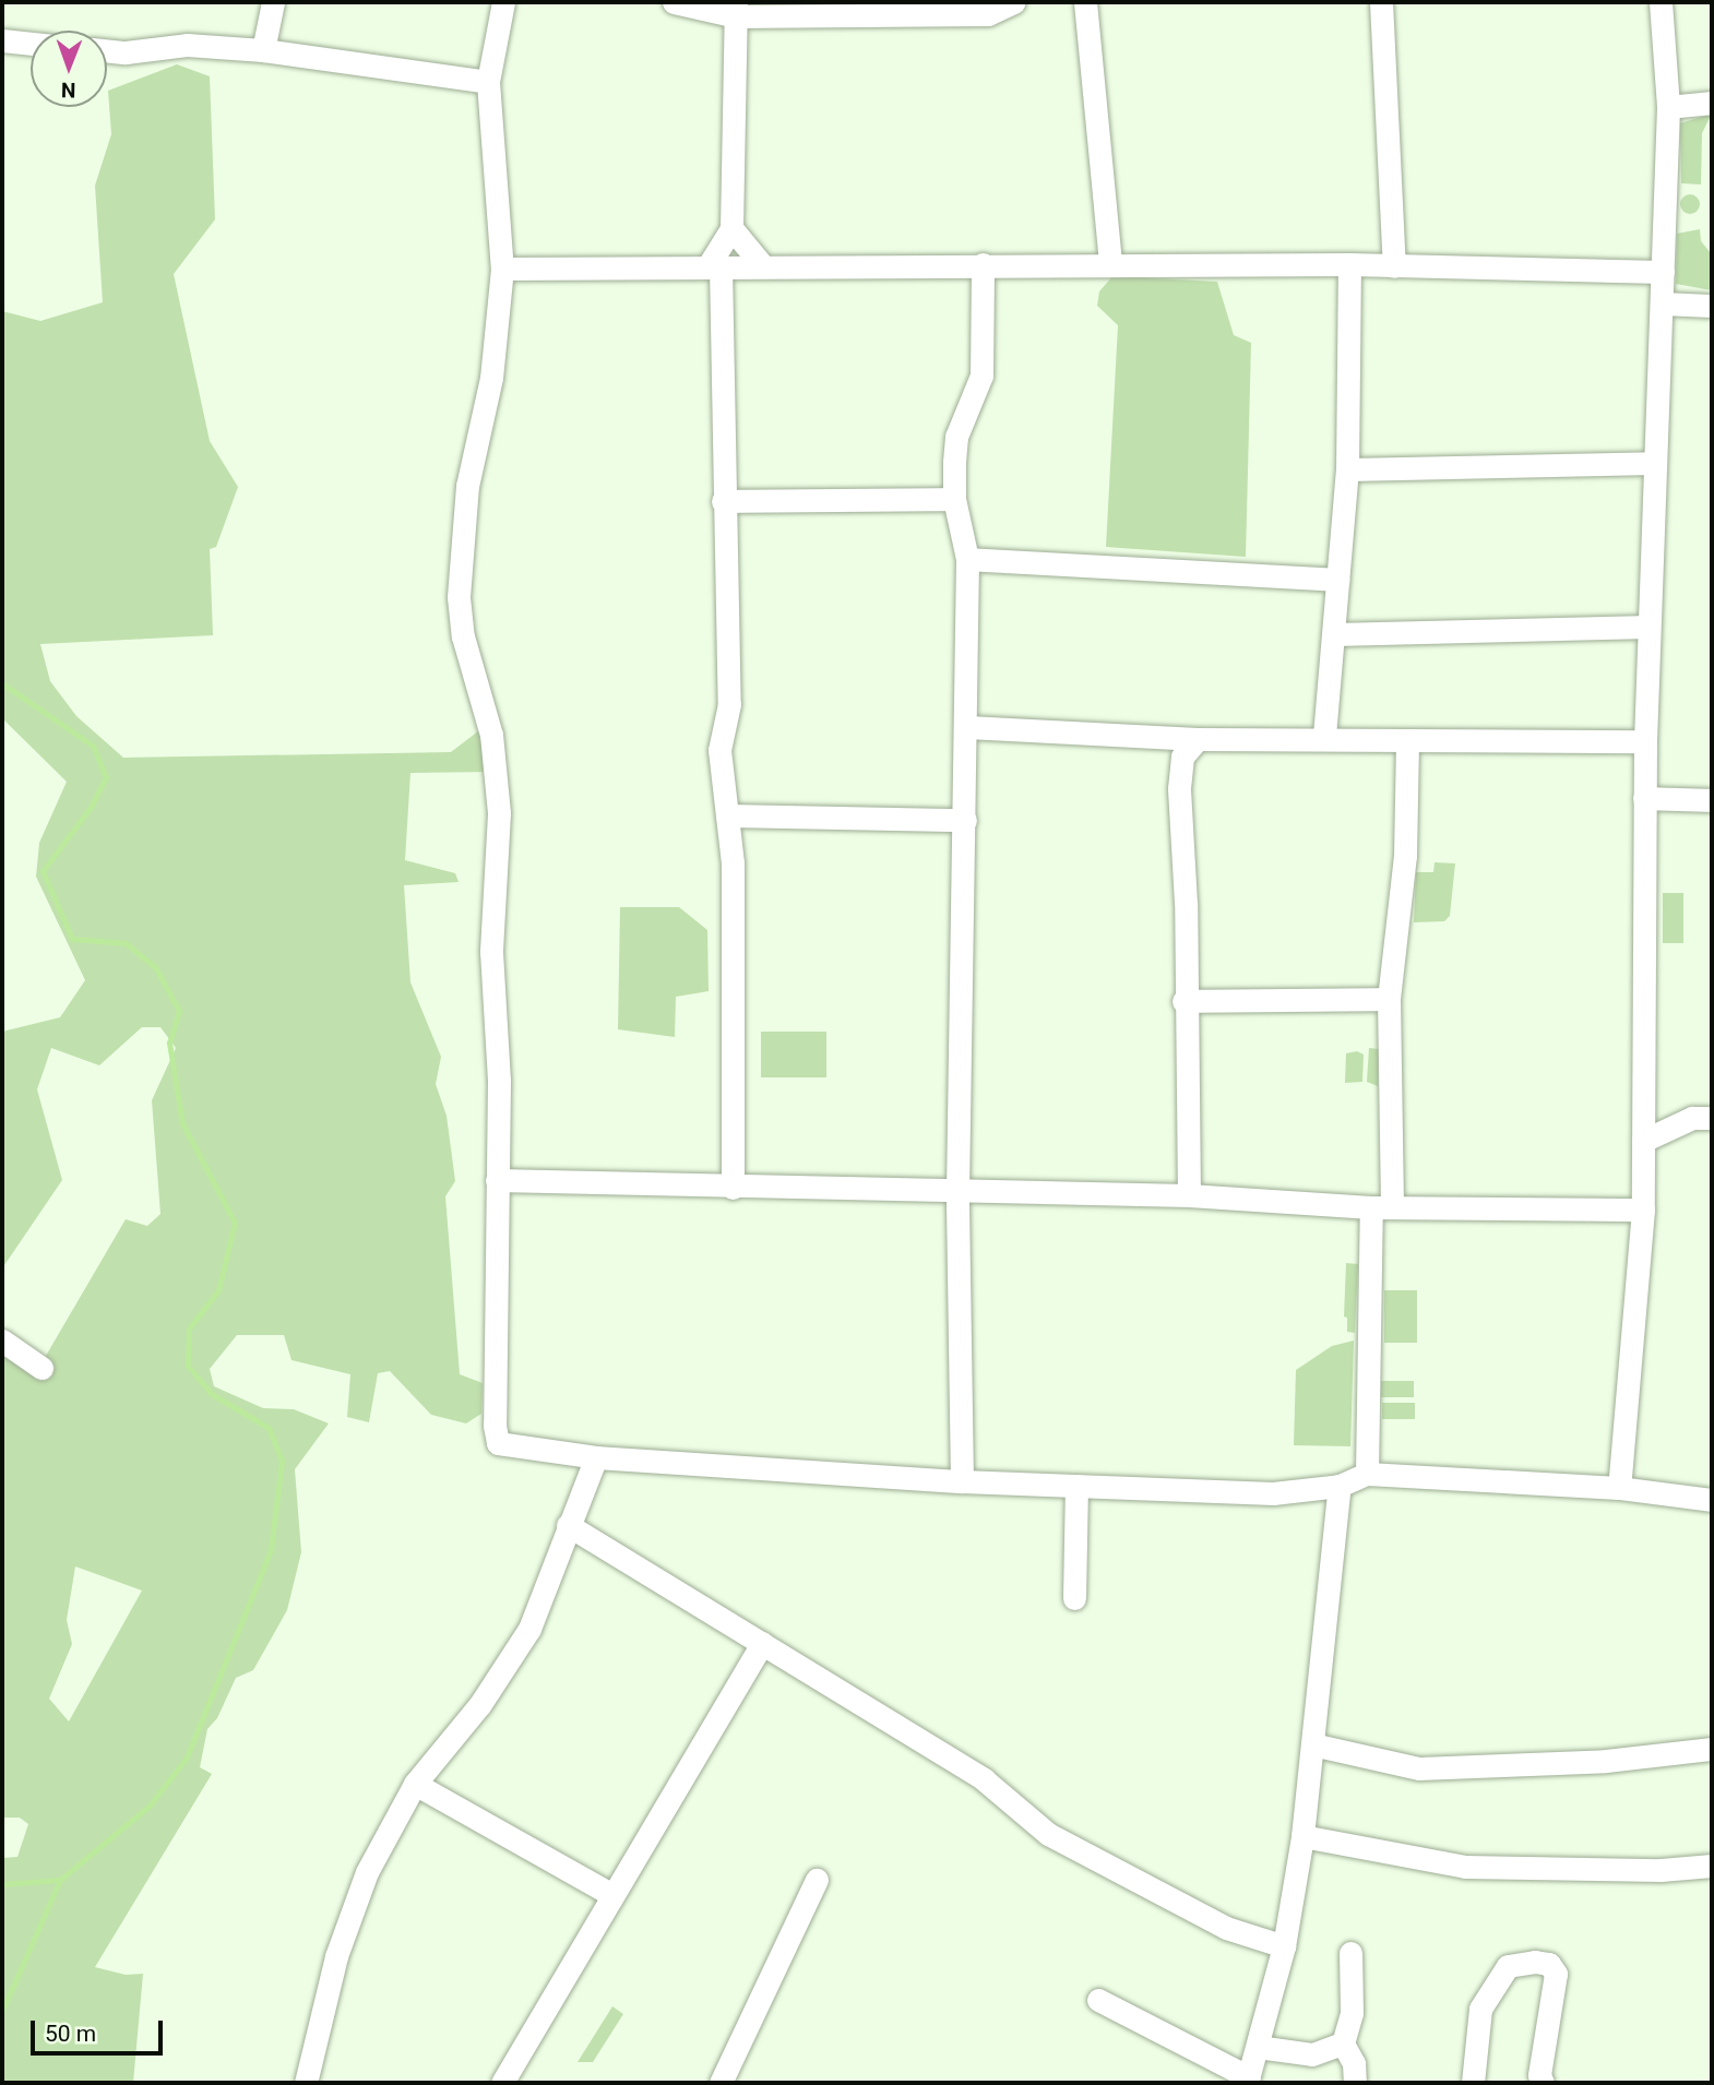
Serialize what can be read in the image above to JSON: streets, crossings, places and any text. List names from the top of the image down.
{
  "scale_bar": "50 m",
  "north": "bottom"
}
